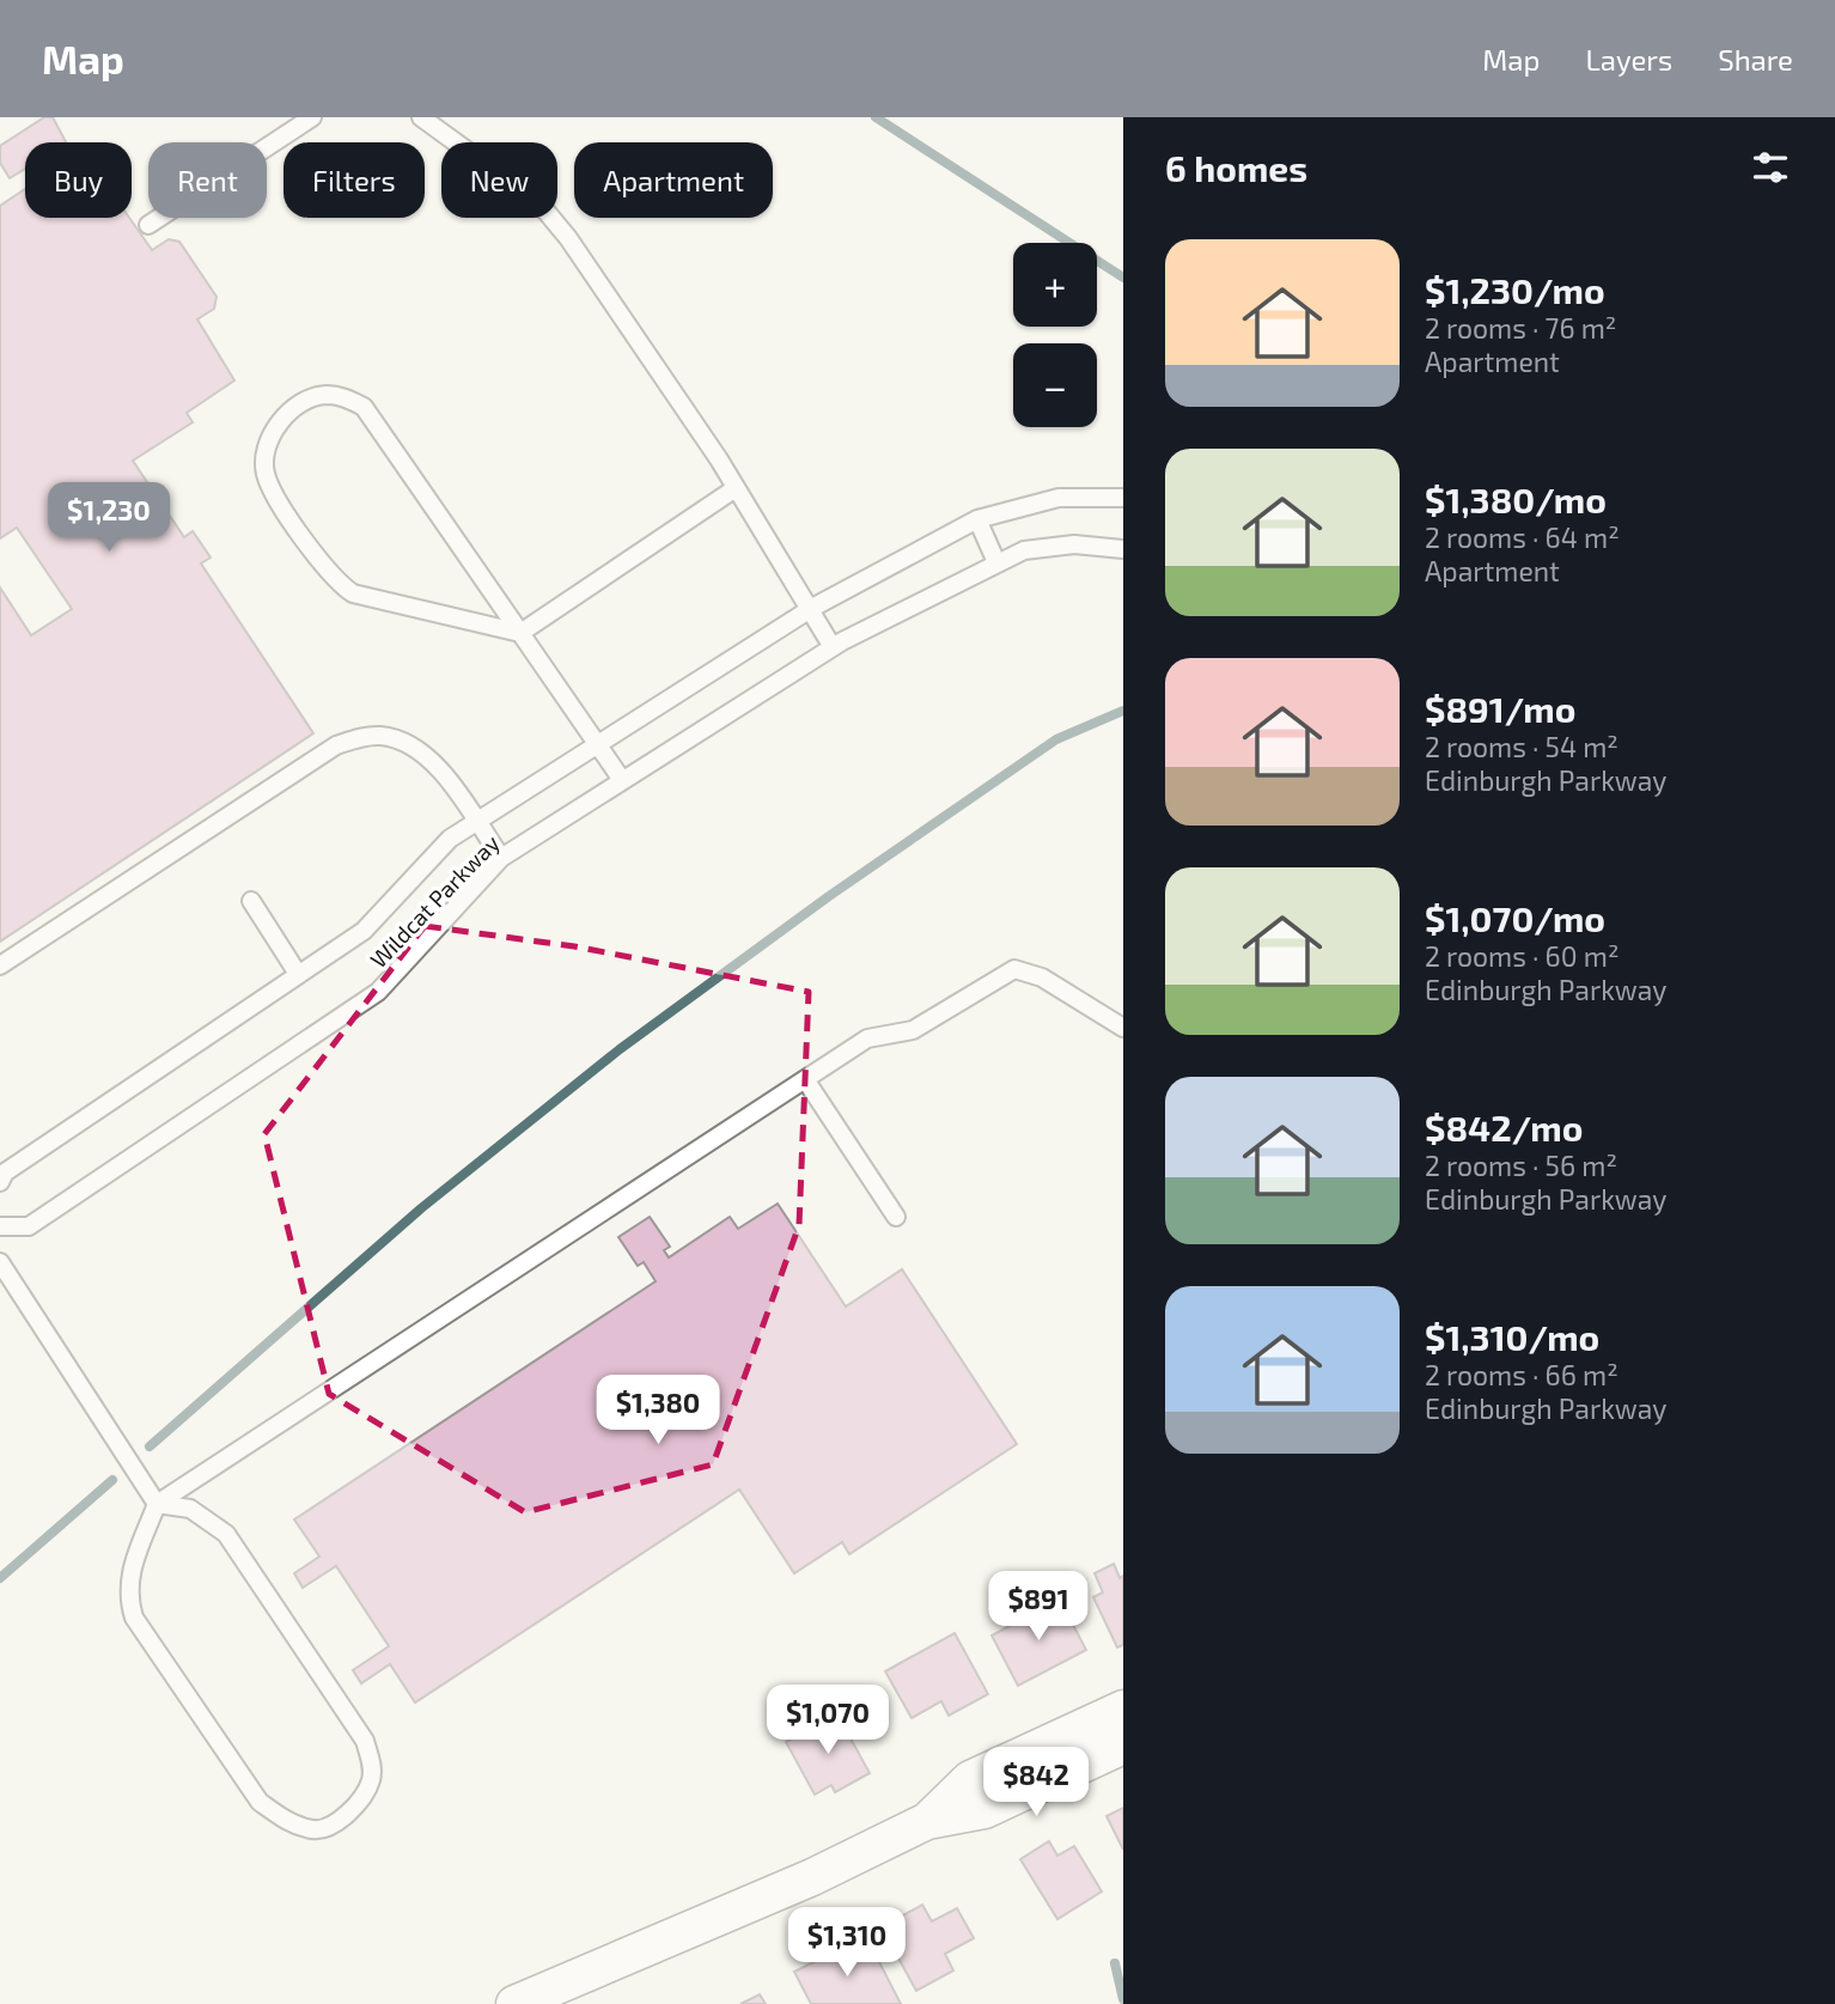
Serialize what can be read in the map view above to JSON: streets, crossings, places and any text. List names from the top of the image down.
{
  "streets": {
    "lane": ["Wildcat Parkway"]
  },
  "page": {
    "header": "Map",
    "nav": ["Map", "Layers", "Share"],
    "heading": "6 homes",
    "chip": [
      "Buy",
      "Rent",
      "Filters",
      "New",
      "Apartment"
    ],
    "list": [
      {
        "name": "$1,230/mo",
        "note": "2 rooms · 76 m² · Apartment"
      },
      {
        "name": "$1,380/mo",
        "note": "2 rooms · 64 m² · Apartment"
      },
      {
        "name": "$891/mo",
        "note": "2 rooms · 54 m² · Edinburgh Parkway"
      },
      {
        "name": "$1,070/mo",
        "note": "2 rooms · 60 m² · Edinburgh Parkway"
      },
      {
        "name": "$842/mo",
        "note": "2 rooms · 56 m² · Edinburgh Parkway"
      },
      {
        "name": "$1,310/mo",
        "note": "2 rooms · 66 m² · Edinburgh Parkway"
      }
    ],
    "map_buttons": ["+", "−"],
    "price": [
      "$1,230",
      "$1,380",
      "$891",
      "$1,070",
      "$842",
      "$1,310"
    ]
  }
}
